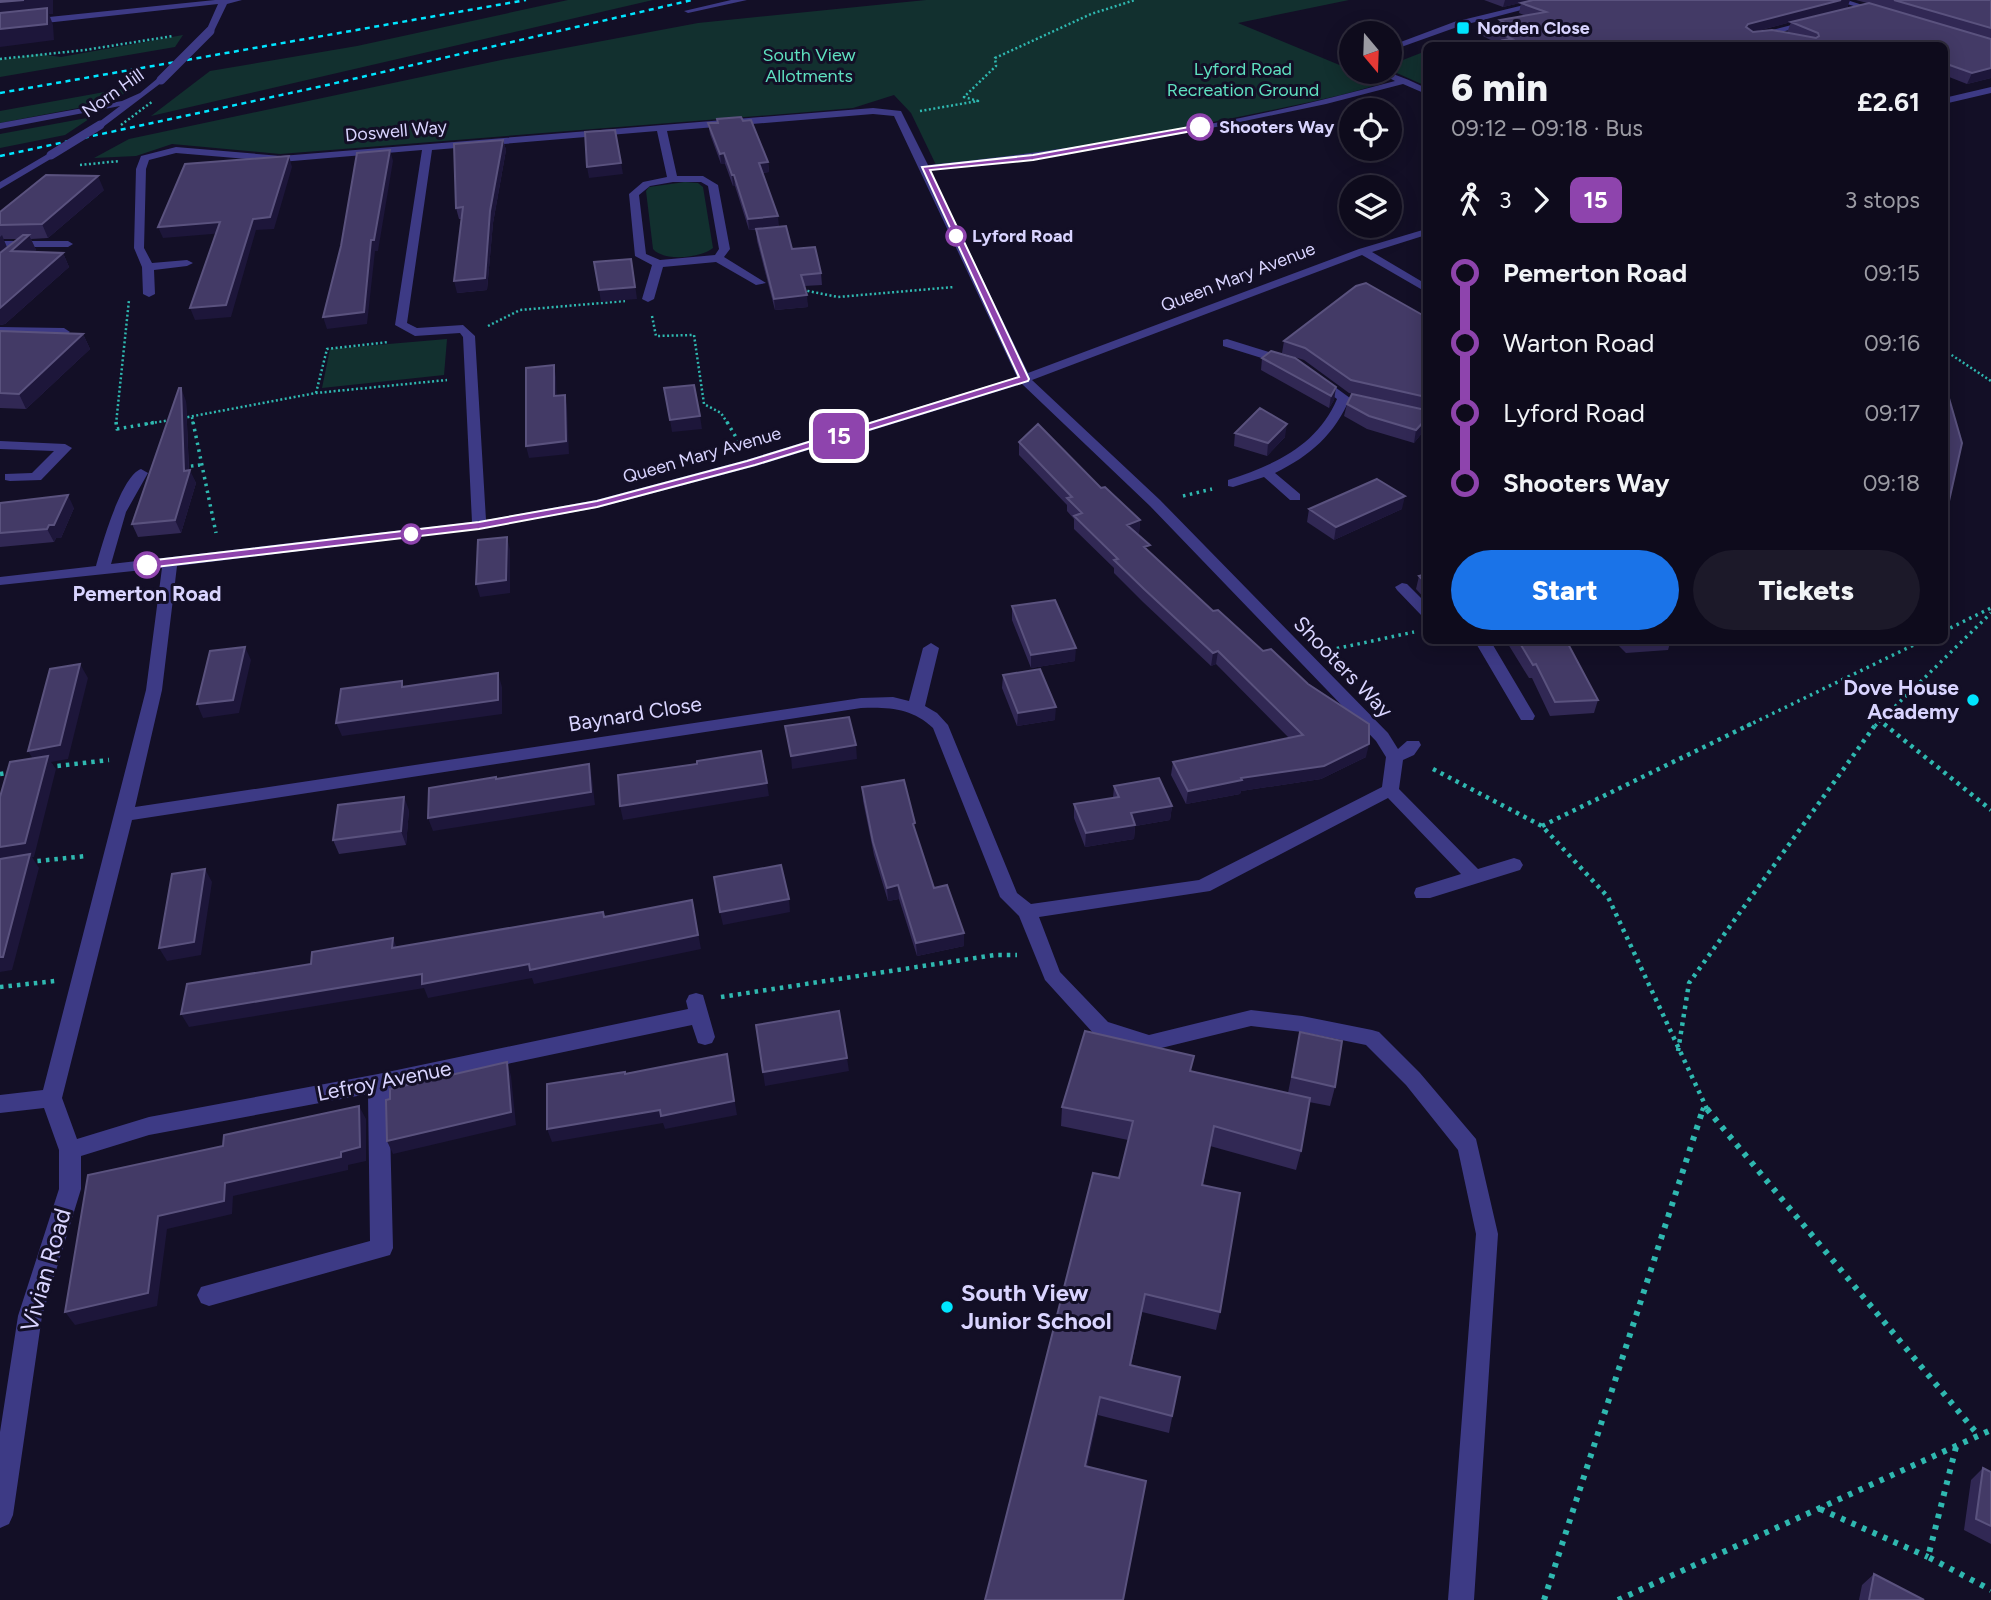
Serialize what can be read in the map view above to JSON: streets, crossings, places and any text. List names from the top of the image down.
{
  "streets": {
    "street": [
      "Norn Hill",
      "Doswell Way",
      "Queen Mary Avenue",
      "Shooters Way",
      "Baynard Close",
      "Lefroy Avenue",
      "Vivian Road"
    ]
  },
  "crossings": [
    ["Doswell Way", "Shooters Way"],
    ["Queen Mary Avenue", "Shooters Way"],
    ["Lefroy Avenue", "Vivian Road"]
  ],
  "parks": ["South View Allotments", "Lyford Road Recreation Ground"],
  "places": {
    "transit": ["Norden Close"],
    "other": [
      "Shooters Way",
      "Lyford Road",
      "Pemerton Road",
      "Dove House Academy",
      "South View Junior School"
    ]
  },
  "lines": ["bus line 15"],
  "north": "bottom",
  "page": {
    "on_map": "15",
    "heading": ["6 min", "09:12 – 09:18 · Bus", "£2.61"],
    "legs": ["3", "15", "3 stops"],
    "list": [
      {
        "name": "Pemerton Road",
        "value": "09:15"
      },
      {
        "name": "Warton Road",
        "value": "09:16"
      },
      {
        "name": "Lyford Road",
        "value": "09:17"
      },
      {
        "name": "Shooters Way",
        "value": "09:18"
      }
    ],
    "buttons": ["Start", "Tickets"]
  }
}
